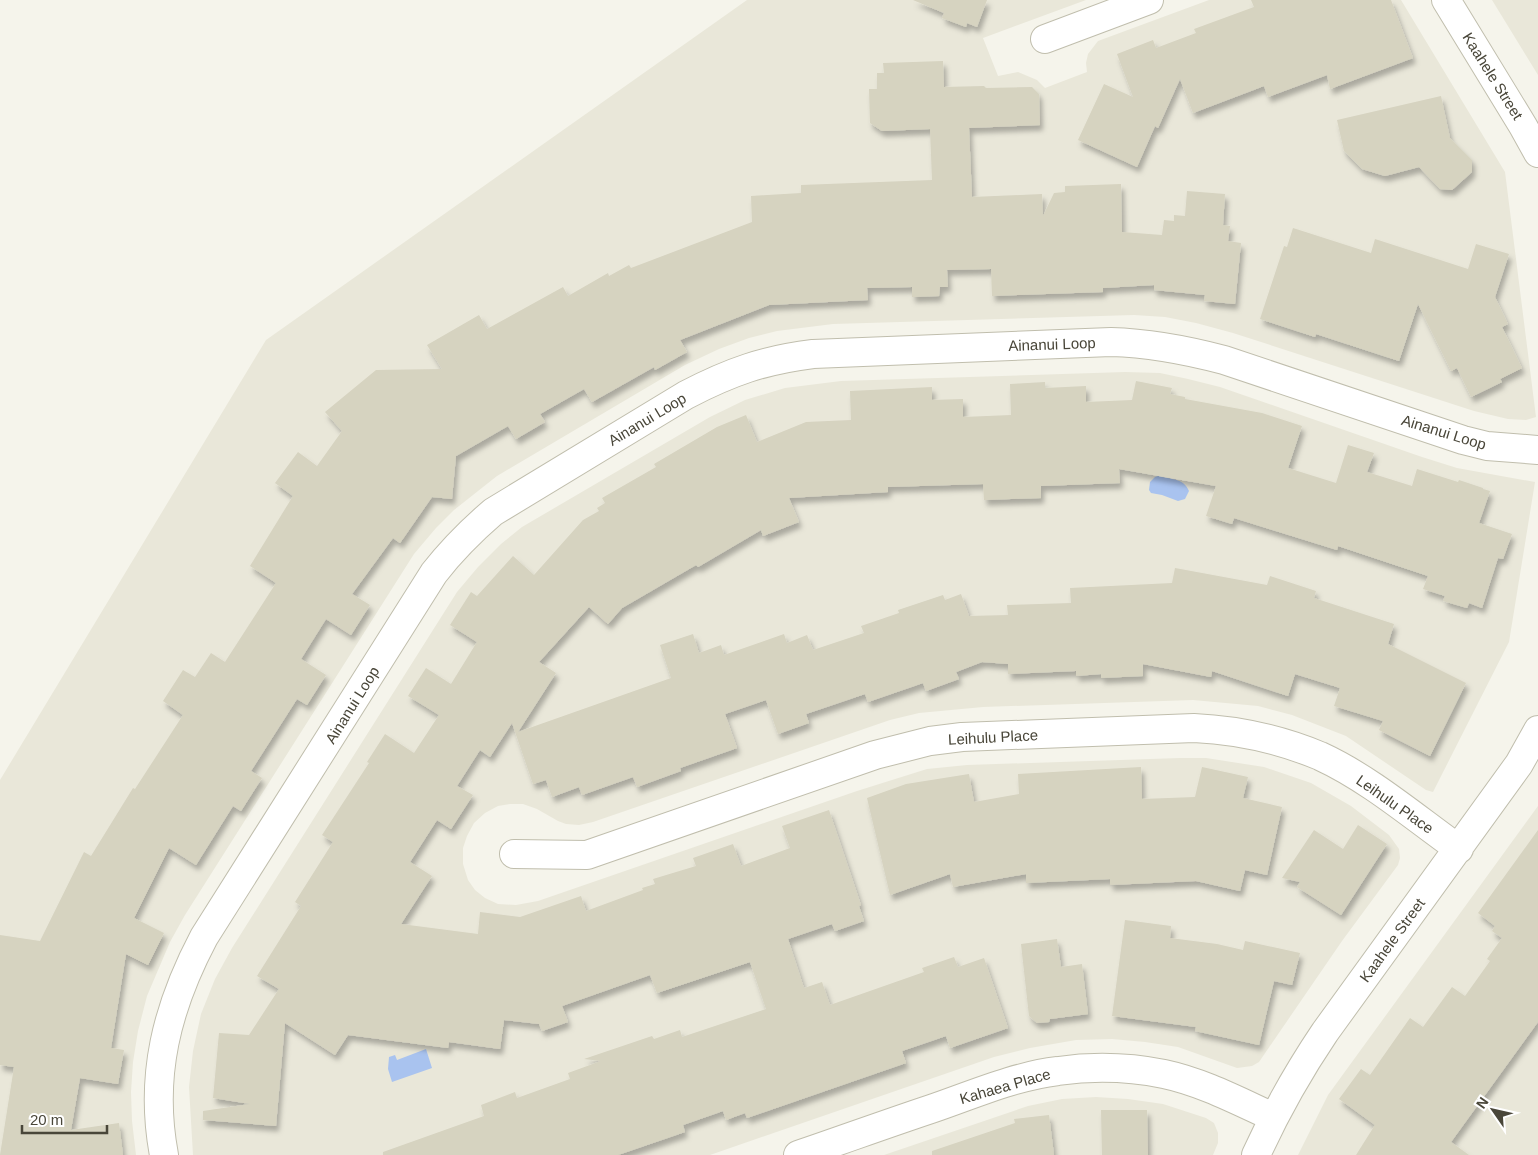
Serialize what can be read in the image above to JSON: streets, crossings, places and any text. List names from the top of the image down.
{
  "streets": {
    "street": [
      "Kaahele Street",
      "Ainanui Loop",
      "Leihulu Place",
      "Kahaea Place"
    ]
  },
  "crossings": [
    ["Kaahele Street", "Leihulu Place"],
    ["Kaahele Street", "Kahaea Place"]
  ],
  "scale_bar": "20 m",
  "north": "top left"
}
